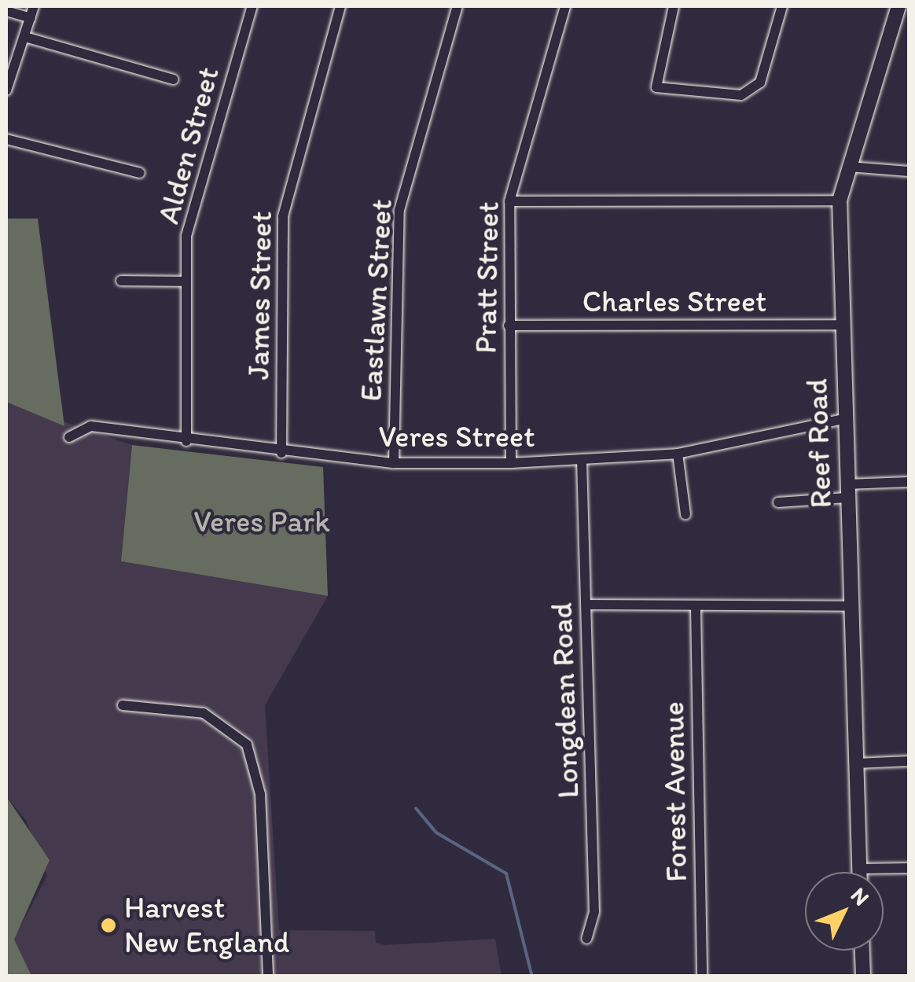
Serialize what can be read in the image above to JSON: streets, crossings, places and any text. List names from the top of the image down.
{
  "streets": {
    "street": [
      "Alden Street",
      "Pratt Street",
      "James Street",
      "Eastlawn Street",
      "Charles Street",
      "Veres Street",
      "Reef Road",
      "Longdean Road",
      "Forest Avenue"
    ]
  },
  "crossings": [
    ["Alden Street", "Veres Street"],
    ["Pratt Street", "Charles Street"],
    ["Pratt Street", "Veres Street"],
    ["James Street", "Veres Street"],
    ["Eastlawn Street", "Veres Street"],
    ["Charles Street", "Reef Road"],
    ["Veres Street", "Reef Road"],
    ["Veres Street", "Longdean Road"]
  ],
  "parks": ["Veres Park"],
  "places": ["Harvest New England"],
  "north": "top right"
}
